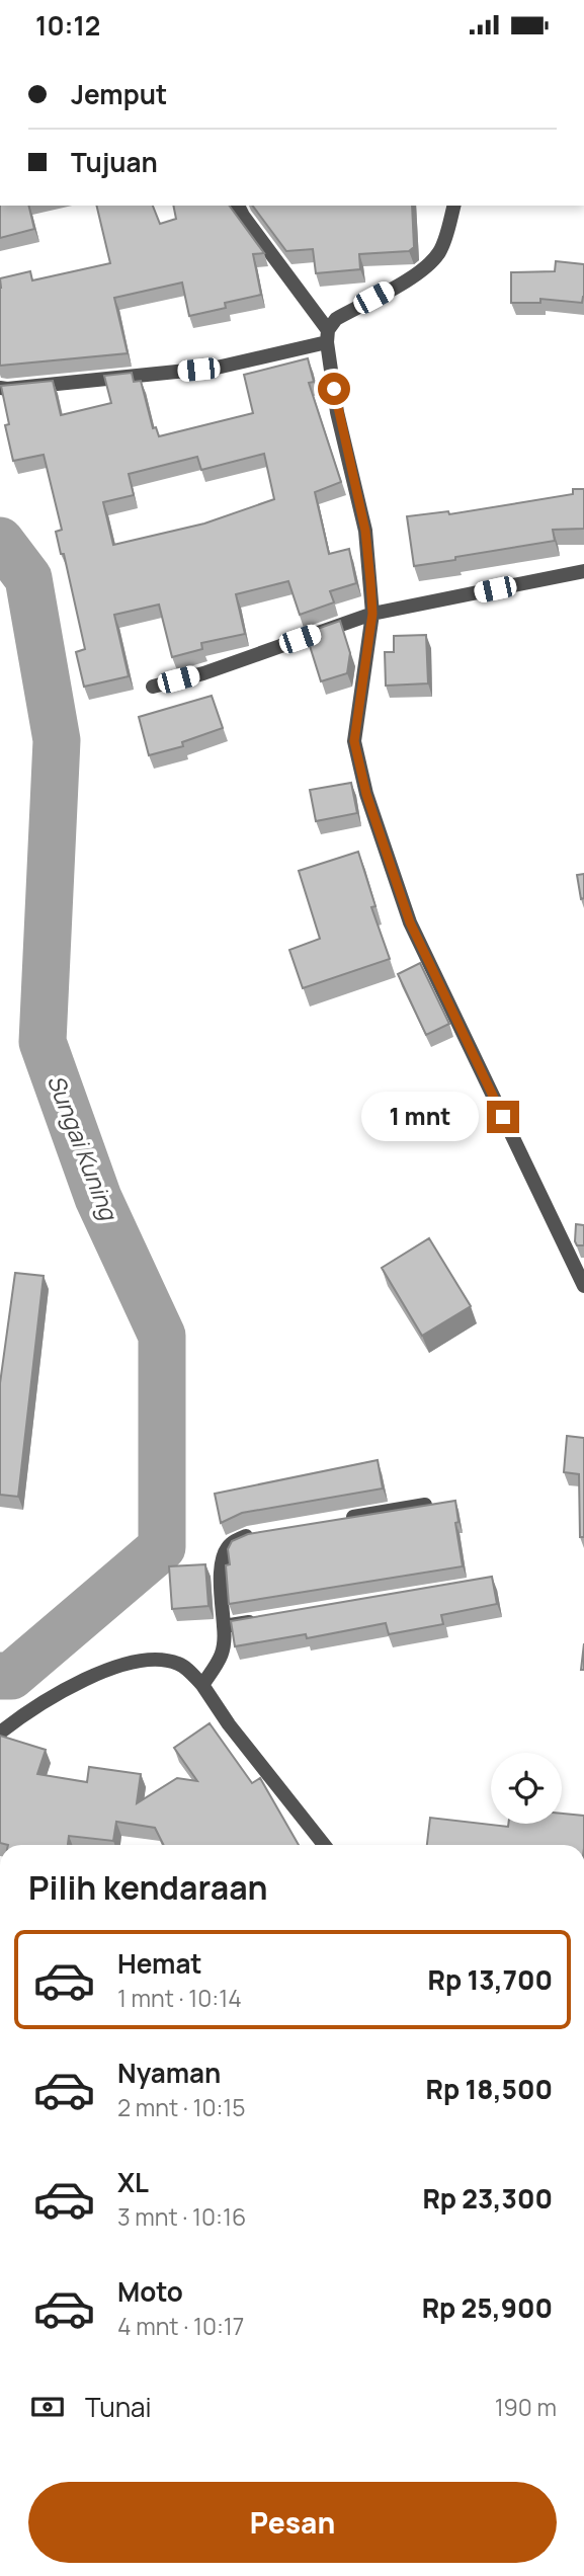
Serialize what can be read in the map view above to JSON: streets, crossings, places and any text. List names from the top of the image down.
{
  "water": ["Sungai Kuning"],
  "page": {
    "status": "10:12",
    "banner": ["Jemput", "Tujuan"],
    "bubble": "1 mnt",
    "heading": "Pilih kendaraan",
    "list": [
      {
        "name": "Hemat",
        "note": "1 mnt · 10:14",
        "value": "Rp 13,700"
      },
      {
        "name": "Nyaman",
        "note": "2 mnt · 10:15",
        "value": "Rp 18,500"
      },
      {
        "name": "XL",
        "note": "3 mnt · 10:16",
        "value": "Rp 23,300"
      },
      {
        "name": "Moto",
        "note": "4 mnt · 10:17",
        "value": "Rp 25,900"
      }
    ],
    "pay": ["Tunai", "190 m"],
    "buttons": "Pesan"
  }
}
